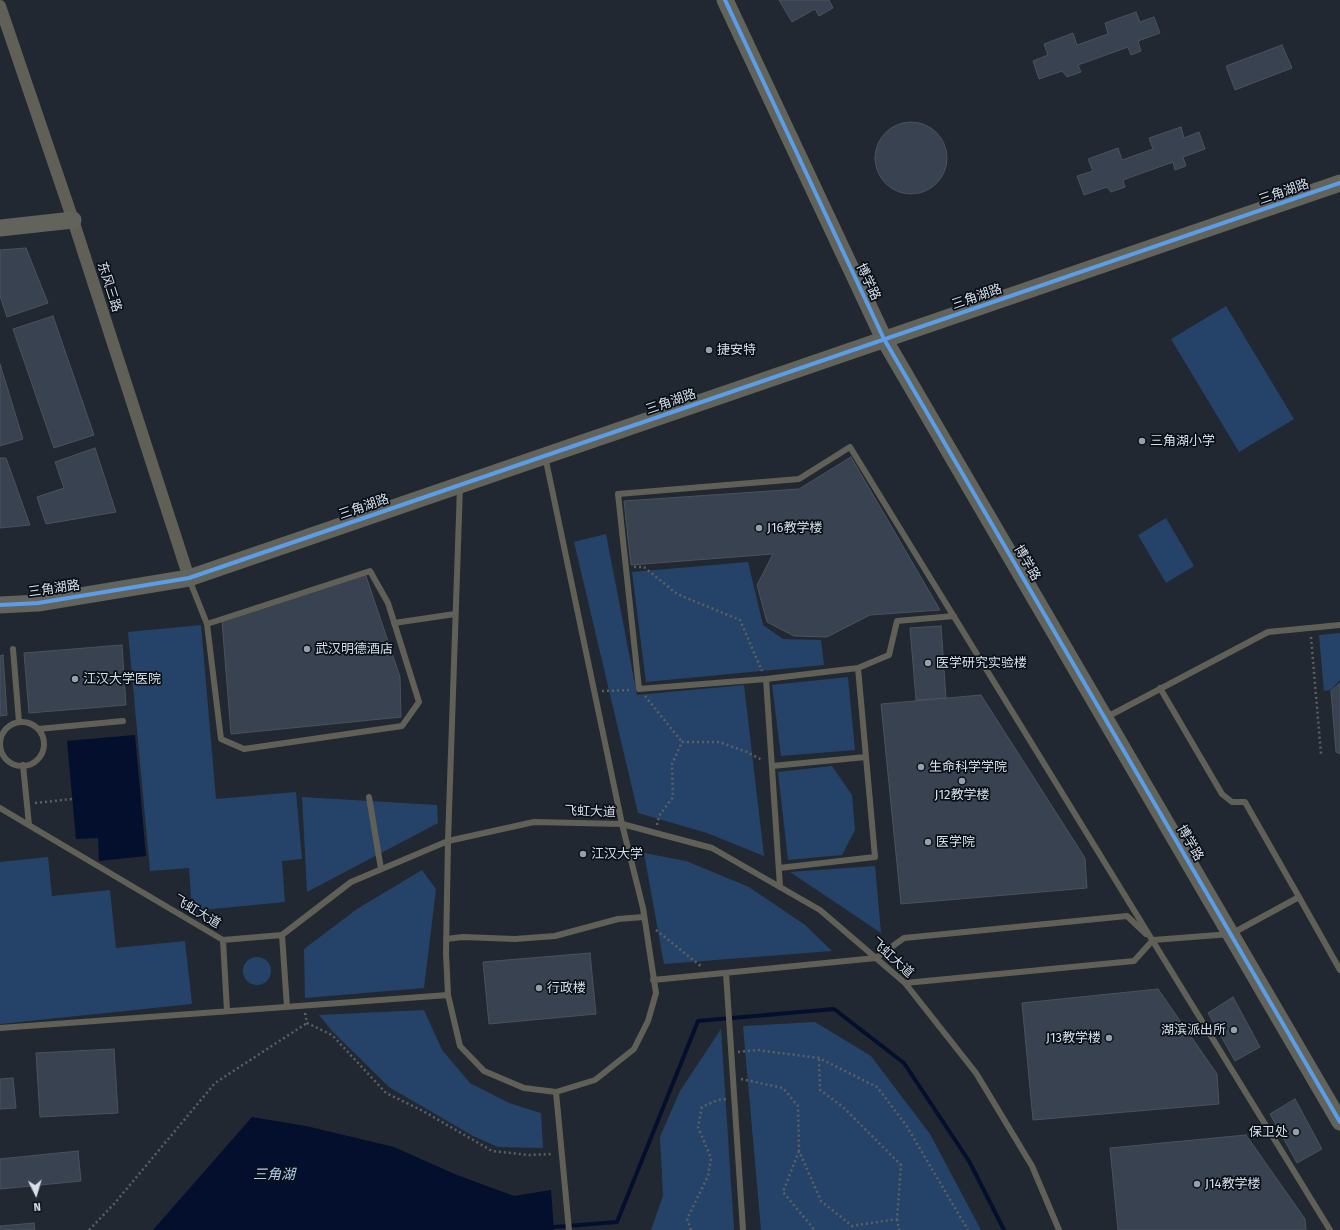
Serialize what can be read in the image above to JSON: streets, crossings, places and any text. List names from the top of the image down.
{
  "streets": {
    "street": ["三角湖路", "博学路", "东风三路"],
    "lane": ["飞虹大道"]
  },
  "crossings": [
    ["三角湖路", "博学路"],
    ["三角湖路", "东风三路"]
  ],
  "water": ["三角湖"],
  "places": [
    "捷安特",
    "三角湖小学",
    "J16教学楼",
    "武汉明德酒店",
    "医学研究实验楼",
    "江汉大学医院",
    "生命科学学院",
    "J12教学楼",
    "医学院",
    "江汉大学",
    "行政楼",
    "湖滨派出所",
    "J13教学楼",
    "保卫处",
    "J14教学楼"
  ],
  "north": "bottom"
}
